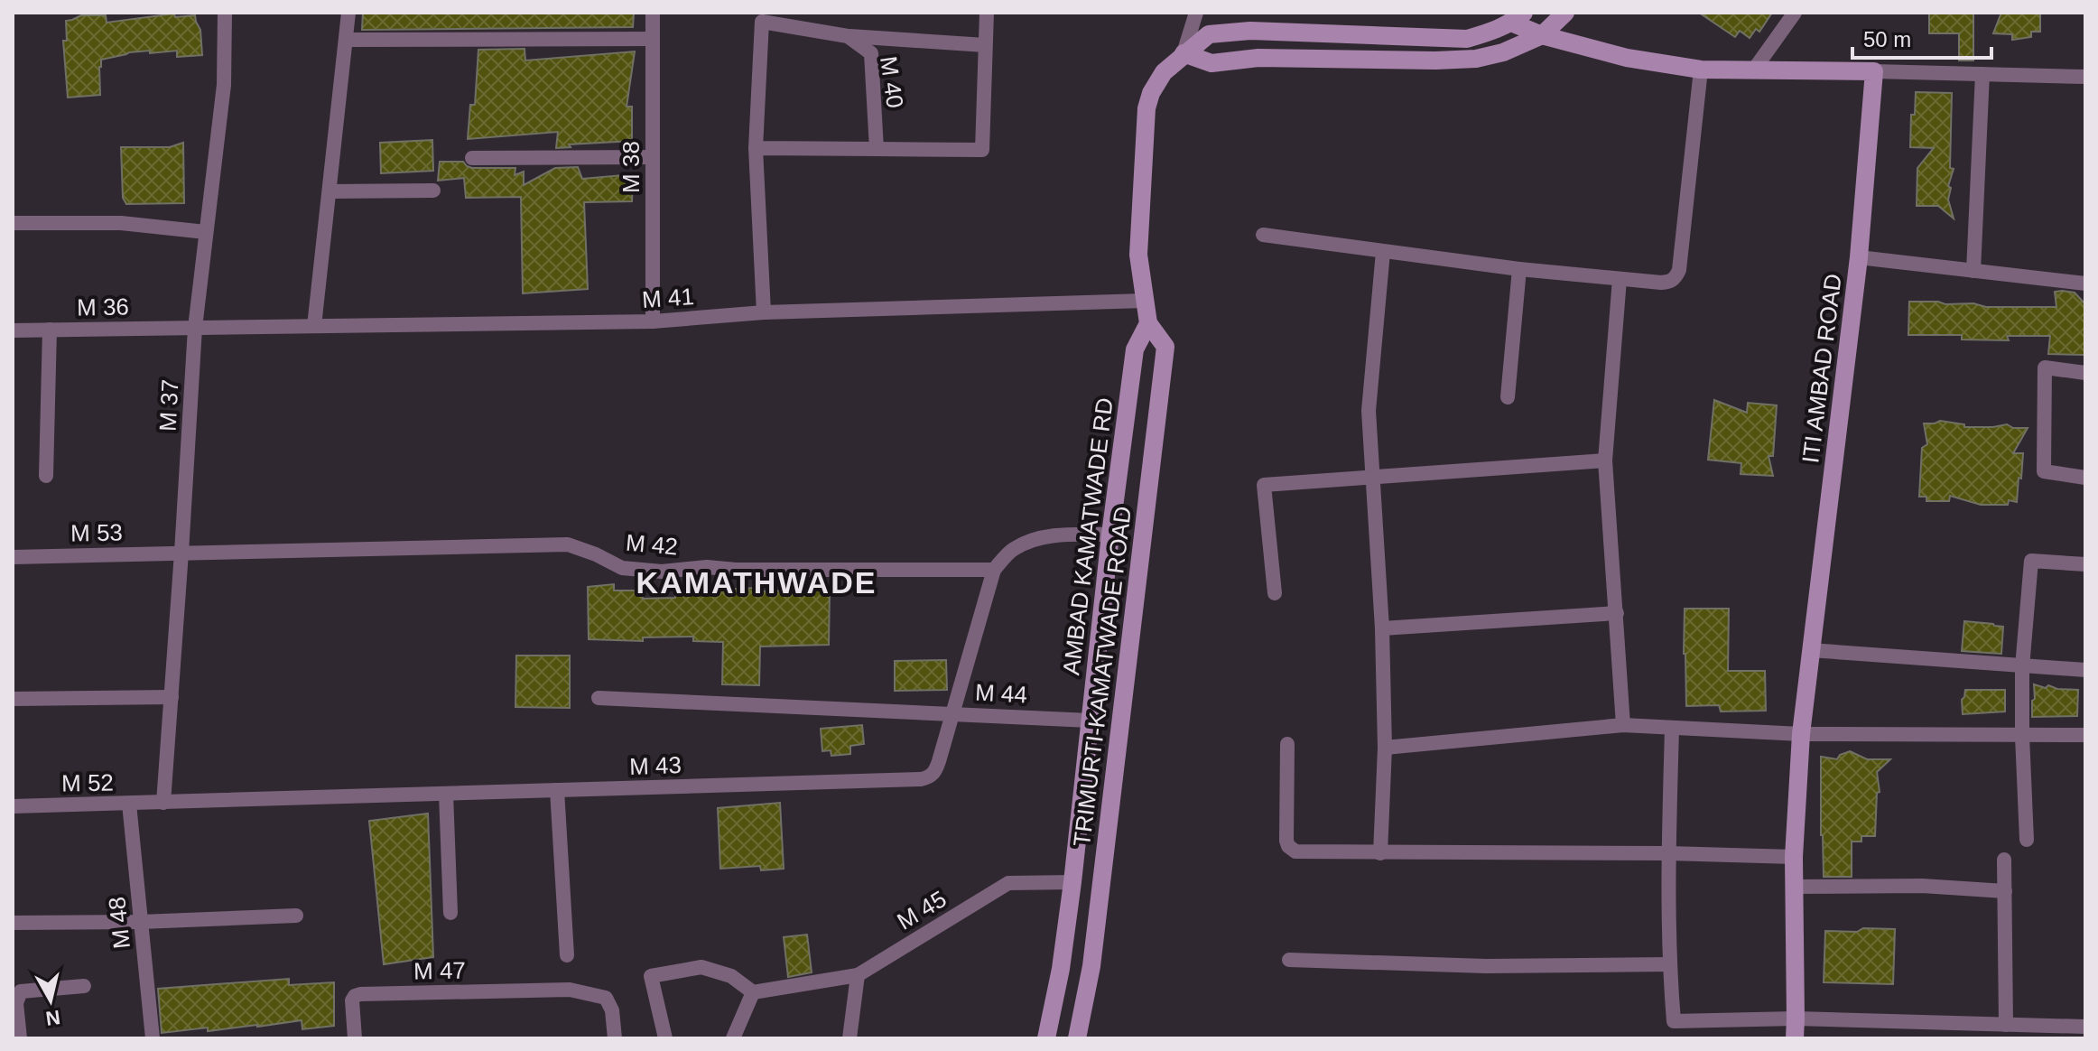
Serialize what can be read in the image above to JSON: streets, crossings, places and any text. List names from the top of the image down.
{
  "streets": {
    "street": [
      "M 40",
      "M 38",
      "M 41",
      "M 36",
      "ITI AMBAD ROAD",
      "M 37",
      "M 53",
      "AMBAD KAMATWADE RD",
      "M 42",
      "TRIMURTI-KAMATWADE ROAD",
      "M 44",
      "M 43",
      "M 52",
      "M 45",
      "M 48",
      "M 47"
    ]
  },
  "crossings": [
    ["M 40", "M 41"],
    ["M 38", "M 41"],
    ["M 41", "M 36"],
    ["M 41", "M 37"],
    ["M 36", "M 37"],
    ["M 37", "M 53"],
    ["M 37", "M 42"],
    ["M 37", "M 43"],
    ["M 37", "M 52"],
    ["M 53", "M 42"],
    ["AMBAD KAMATWADE RD", "TRIMURTI-KAMATWADE ROAD"],
    ["AMBAD KAMATWADE RD", "M 44"],
    ["AMBAD KAMATWADE RD", "M 45"],
    ["M 42", "M 43"],
    ["M 44", "M 43"],
    ["M 43", "M 52"],
    ["M 52", "M 48"]
  ],
  "districts": ["KAMATHWADE"],
  "scale_bar": "50 m",
  "north": "bottom"
}
